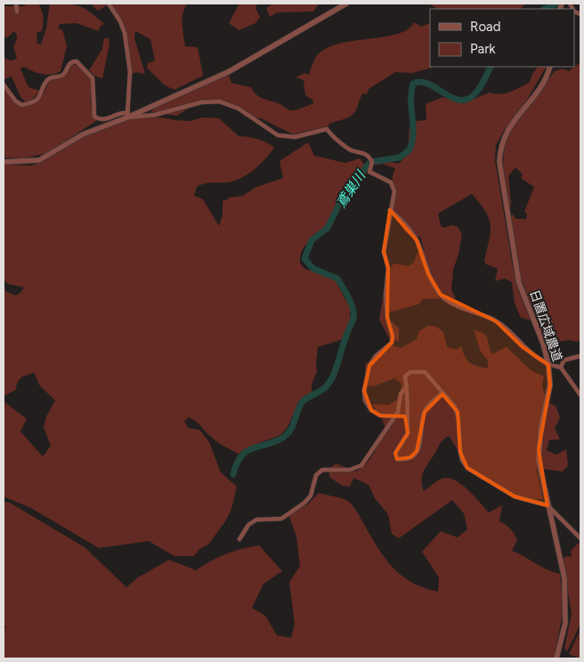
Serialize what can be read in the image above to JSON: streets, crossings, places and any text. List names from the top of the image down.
{
  "streets": {
    "street": ["日置広域農道"]
  },
  "water": ["鳶巣川"],
  "legend": ["Road", "Park"]
}
